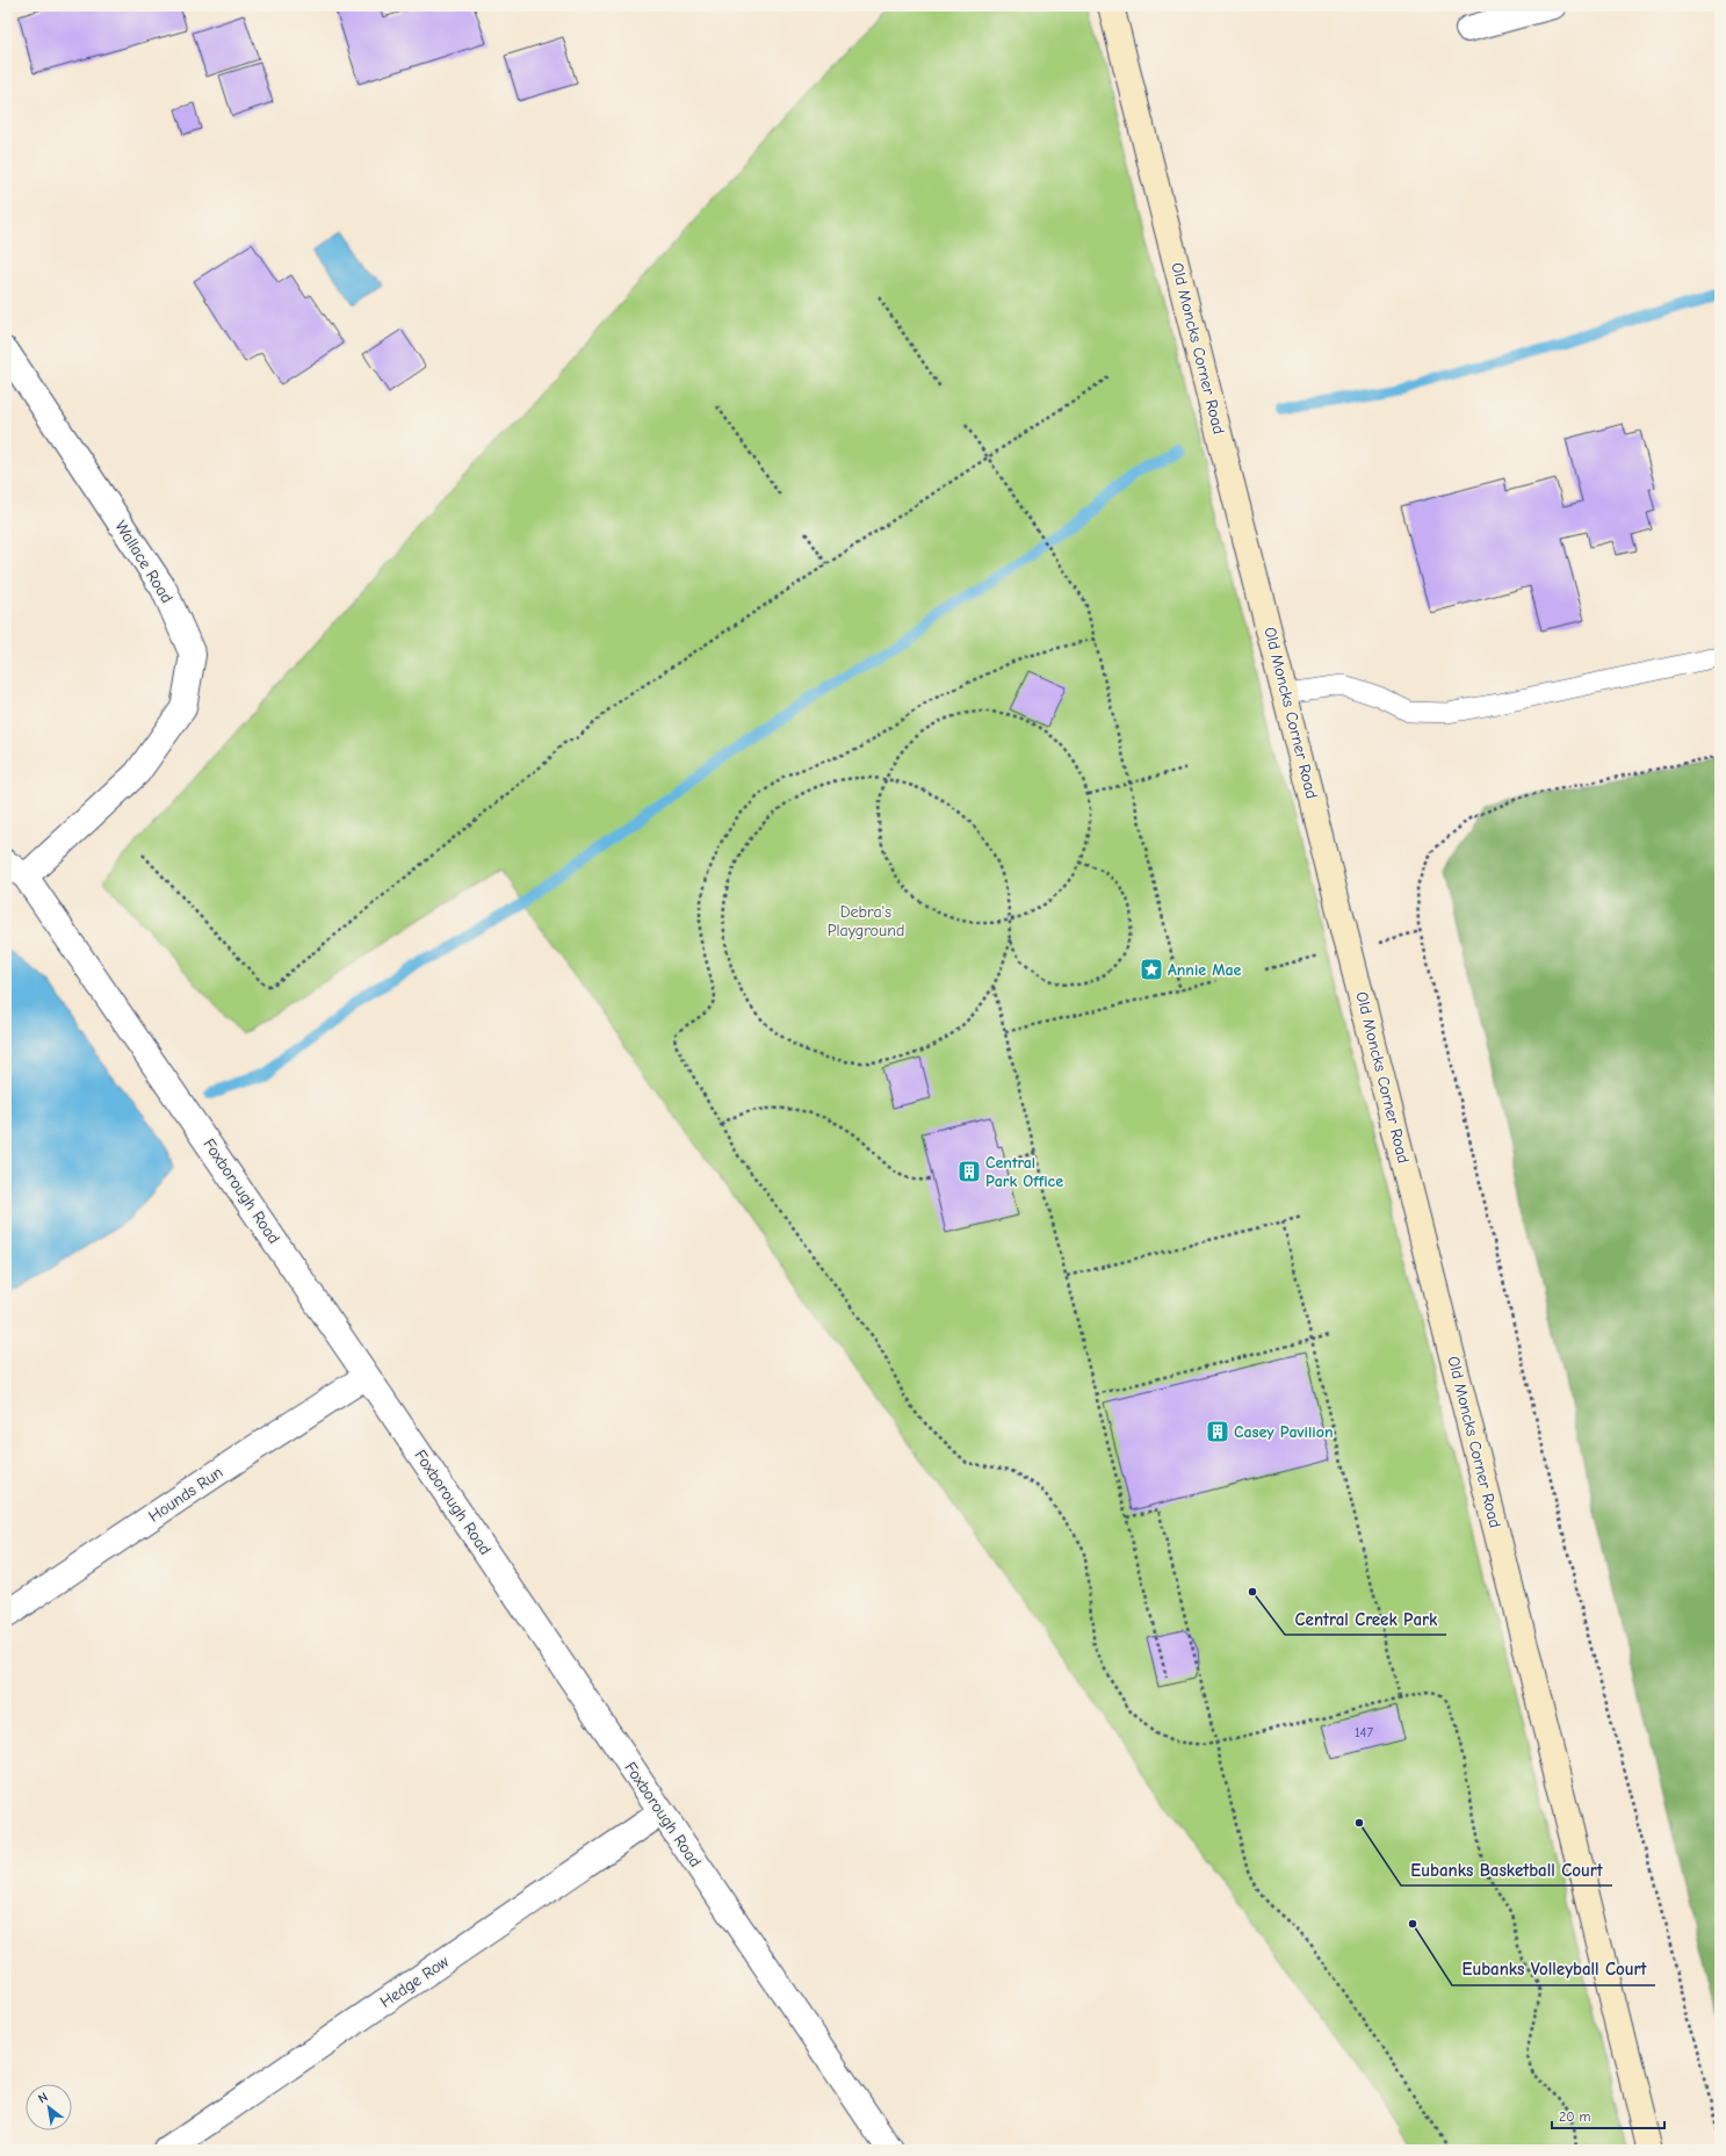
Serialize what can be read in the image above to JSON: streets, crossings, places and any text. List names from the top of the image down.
{
  "streets": {
    "street": [
      "Old Moncks Corner Road",
      "Wallace Road",
      "Foxborough Road",
      "Hounds Run",
      "Hedge Row"
    ]
  },
  "crossings": [
    ["Wallace Road", "Foxborough Road"],
    ["Foxborough Road", "Hounds Run"],
    ["Foxborough Road", "Hedge Row"]
  ],
  "parks": ["Debra's Playground"],
  "places": {
    "place": ["Annie Mae"],
    "building": ["Central Park Office", "Casey Pavilion"],
    "other": ["Central Creek Park", "Eubanks Basketball Court", "Eubanks Volleyball Court"]
  },
  "house_numbers": ["147"],
  "scale_bar": "20 m",
  "north": "top left"
}
